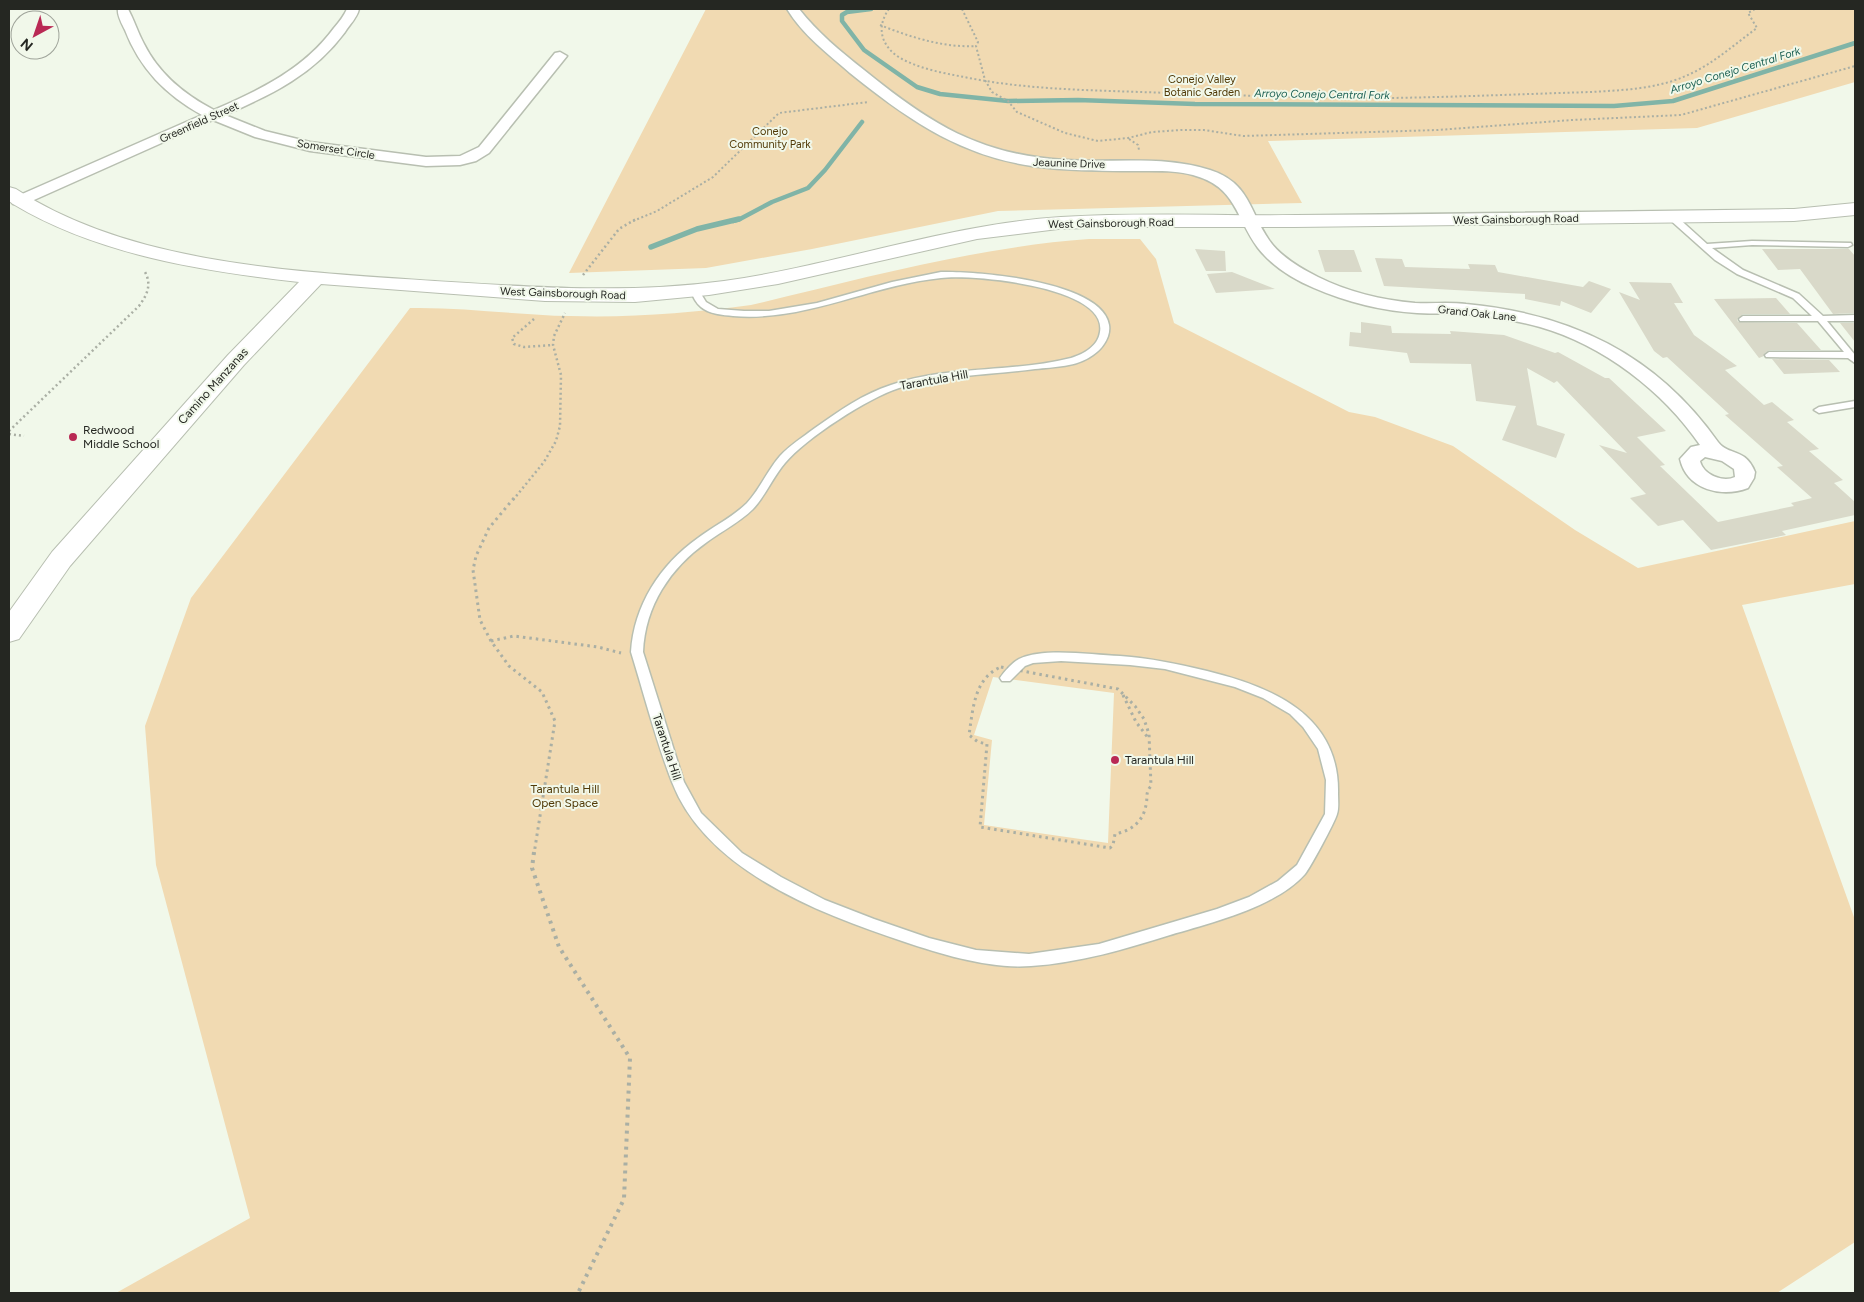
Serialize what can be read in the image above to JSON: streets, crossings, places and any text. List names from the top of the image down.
{
  "streets": {
    "street": [
      "Greenfield Street",
      "Somerset Circle",
      "Jeaunine Drive",
      "West Gainsborough Road",
      "Grand Oak Lane",
      "Camino Manzanas"
    ],
    "lane": ["Tarantula Hill"]
  },
  "crossings": [
    ["Greenfield Street", "Somerset Circle"],
    ["Jeaunine Drive", "West Gainsborough Road"],
    ["Jeaunine Drive", "Grand Oak Lane"],
    ["West Gainsborough Road", "Grand Oak Lane"],
    ["West Gainsborough Road", "Tarantula Hill"],
    ["West Gainsborough Road", "Camino Manzanas"]
  ],
  "water": ["Arroyo Conejo Central Fork"],
  "parks": ["Conejo Valley Botanic Garden", "Conejo Community Park", "Tarantula Hill Open Space"],
  "places": ["Redwood Middle School", "Tarantula Hill"],
  "north": "bottom left"
}
